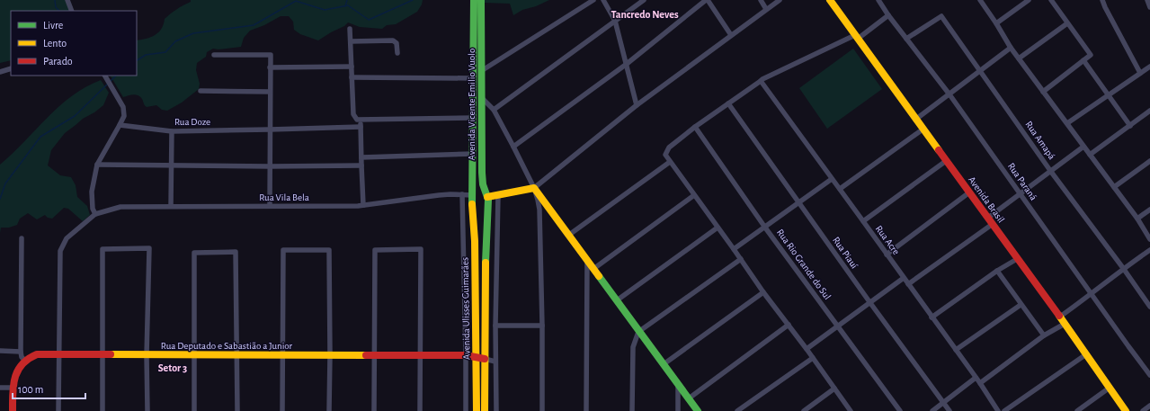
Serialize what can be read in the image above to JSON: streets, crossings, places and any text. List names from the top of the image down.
{
  "streets": {
    "main road": [
      "Avenida Vicente Emilio Vuolo",
      "Avenida Brasil",
      "Avenida Ulisses Guimarães",
      "Rua Deputado e Sabastião a Junior"
    ],
    "street": [
      "Rua Doze",
      "Rua Amapá",
      "Rua Paraná",
      "Rua Vila Bela",
      "Rua Acre",
      "Rua Piauí",
      "Rua Rio Grande do Sul"
    ]
  },
  "crossings": [
    ["Avenida Vicente Emilio Vuolo", "Rua Vila Bela"],
    ["Avenida Vicente Emilio Vuolo", "Avenida Ulisses Guimarães"],
    ["Rua Amapá", "Rua Paraná"],
    ["Rua Vila Bela", "Avenida Ulisses Guimarães"],
    ["Avenida Ulisses Guimarães", "Rua Deputado e Sabastião a Junior"]
  ],
  "districts": ["Tancredo Neves", "Setor 3"],
  "legend": ["Livre", "Lento", "Parado"],
  "scale_bar": "100 m"
}
